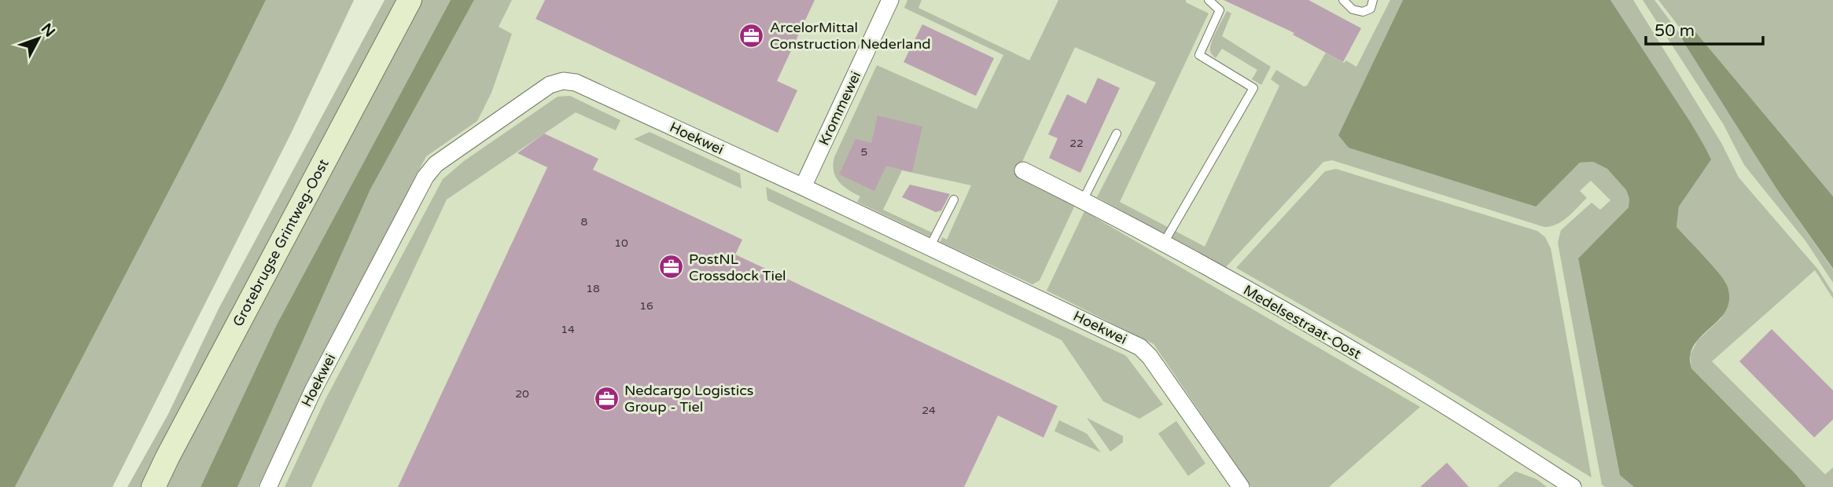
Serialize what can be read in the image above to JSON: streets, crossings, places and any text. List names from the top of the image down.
{
  "streets": {
    "street": [
      "Krommewei",
      "Hoekwei",
      "Grotebrugse Grintweg-Oost",
      "Medelsestraat-Oost"
    ]
  },
  "crossings": [
    ["Krommewei", "Hoekwei"]
  ],
  "places": {
    "office": ["ArcelorMittal Construction Nederland", "PostNL Crossdock Tiel", "Nedcargo Logistics Group - Tiel"]
  },
  "house_numbers": [
    "22",
    "5",
    "8",
    "10",
    "18",
    "16",
    "14",
    "20",
    "24"
  ],
  "scale_bar": "50 m",
  "north": "top right"
}
